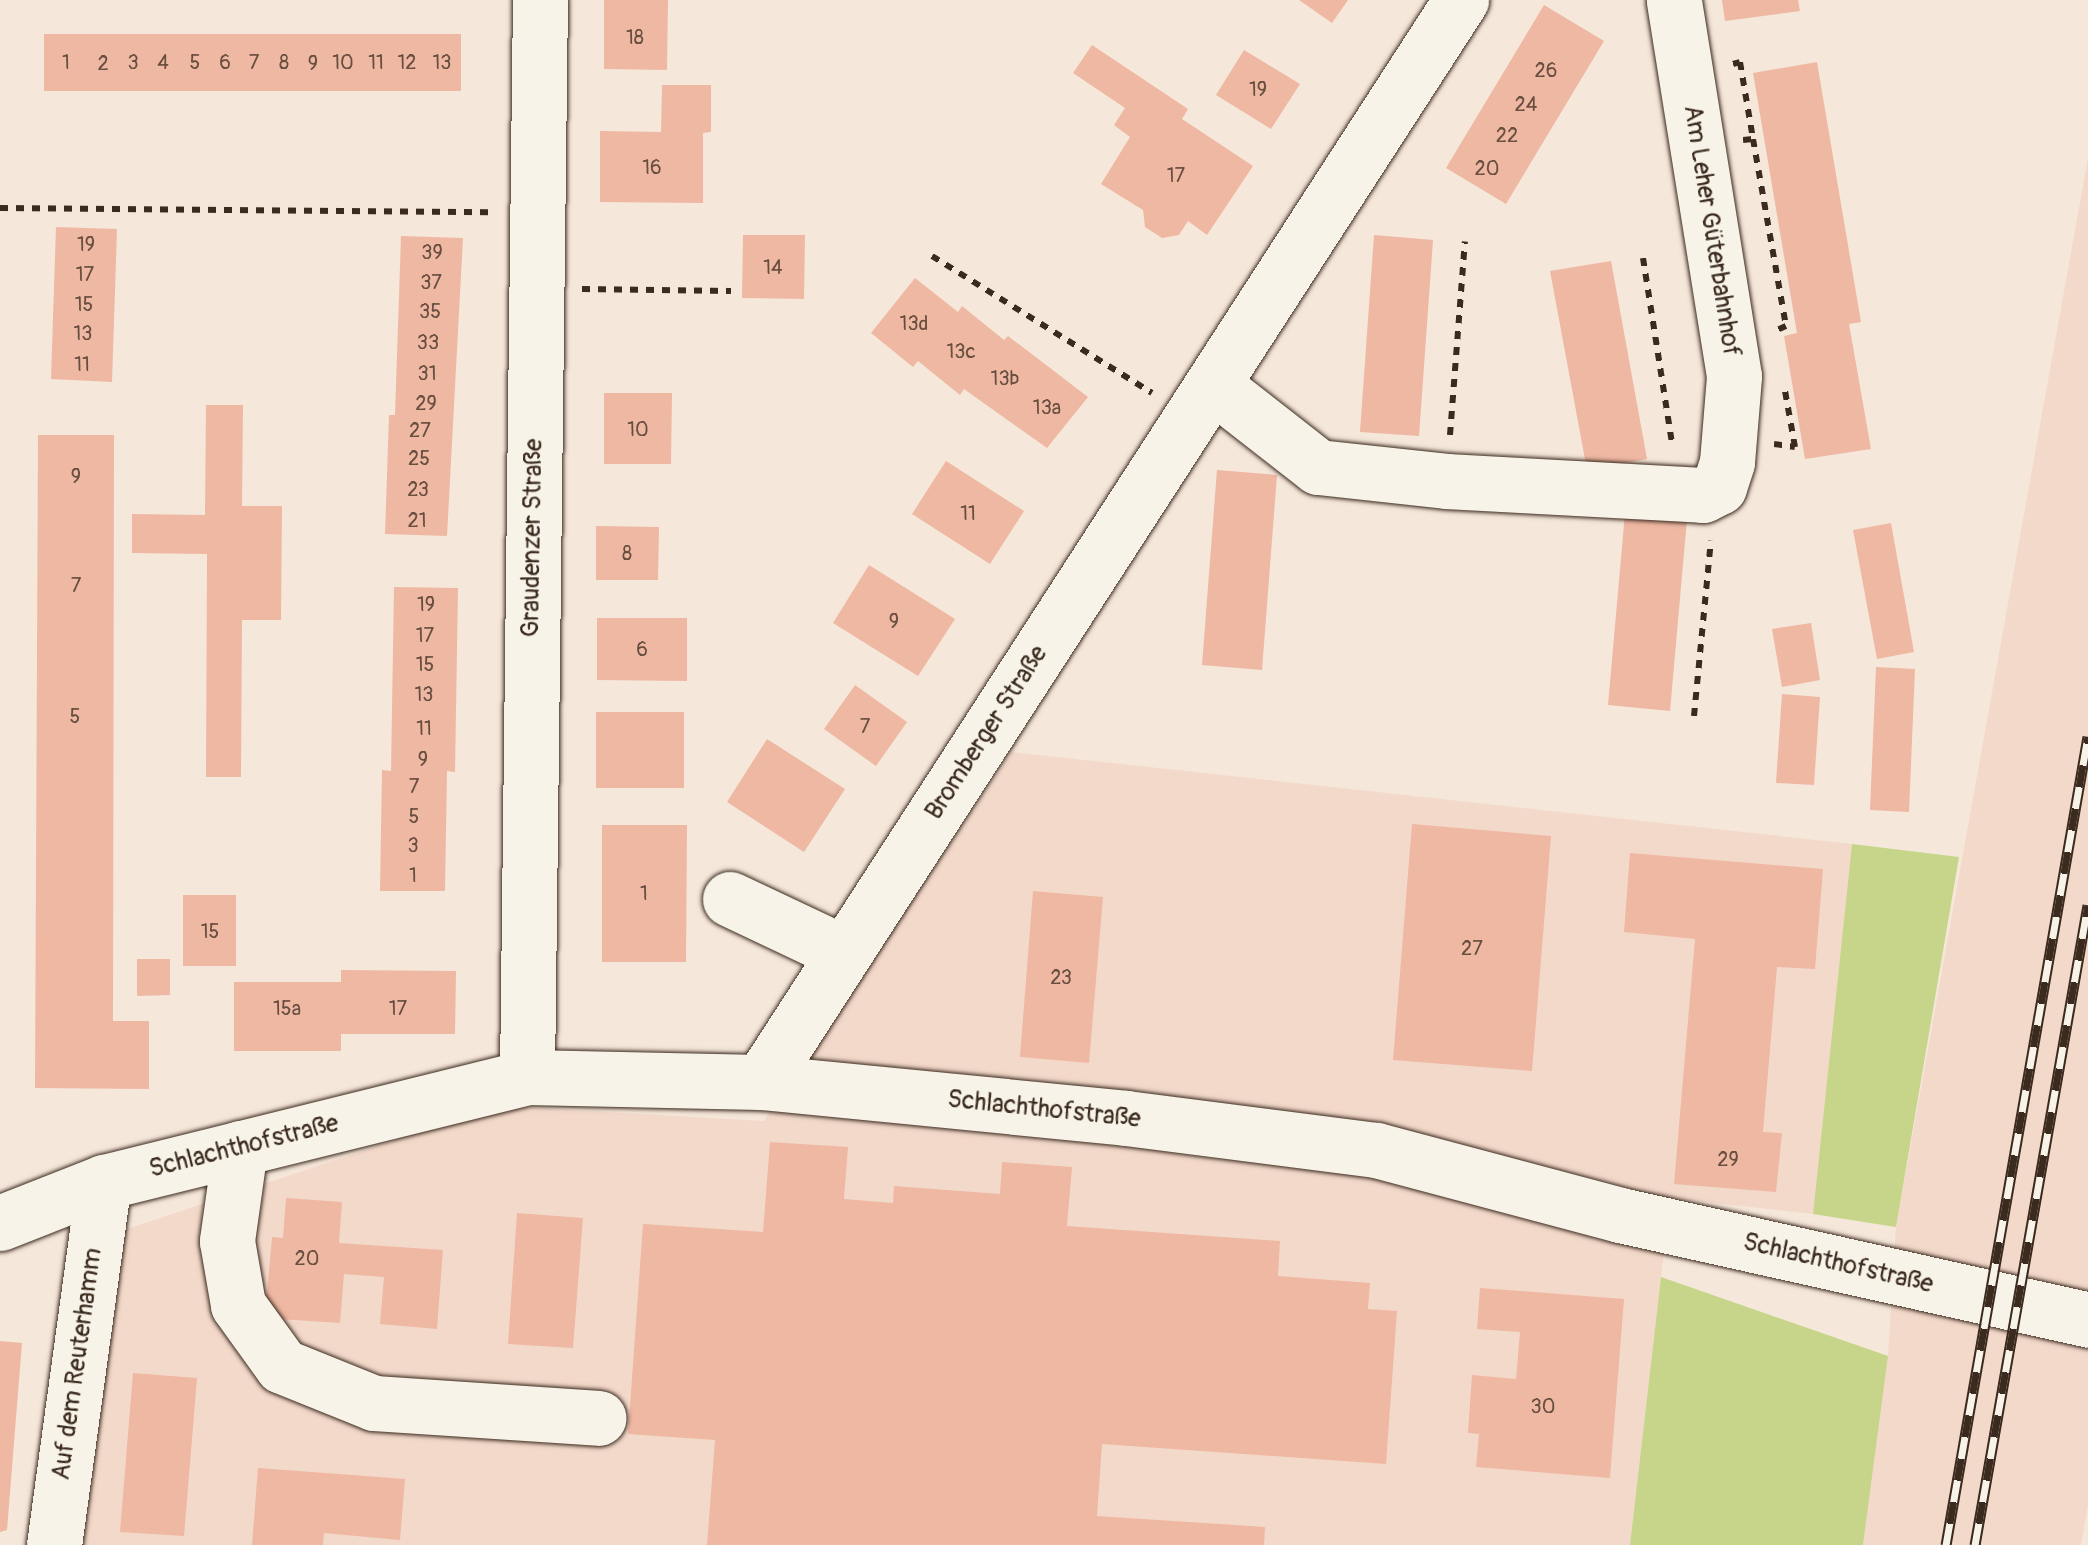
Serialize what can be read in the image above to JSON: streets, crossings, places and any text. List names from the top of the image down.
{
  "streets": {
    "street": [
      "Am Leher Güterbahnhof",
      "Graudenzer Straße",
      "Bromberger Straße",
      "Schlachthofstraße",
      "Auf dem Reuterhamm"
    ]
  },
  "crossings": [
    ["Graudenzer Straße", "Schlachthofstraße"],
    ["Bromberger Straße", "Schlachthofstraße"],
    ["Schlachthofstraße", "Auf dem Reuterhamm"]
  ],
  "house_numbers": [
    "18",
    "1",
    "3",
    "4",
    "5",
    "6",
    "7",
    "8",
    "10",
    "11",
    "12",
    "13",
    "2",
    "9",
    "26",
    "19",
    "24",
    "22",
    "16",
    "20",
    "17",
    "19",
    "39",
    "14",
    "17",
    "37",
    "15",
    "35",
    "13d",
    "13",
    "33",
    "13c",
    "11",
    "31",
    "13b",
    "29",
    "13a",
    "10",
    "27",
    "25",
    "9",
    "23",
    "11",
    "21",
    "8",
    "7",
    "19",
    "9",
    "17",
    "6",
    "15",
    "13",
    "5",
    "7",
    "11",
    "9",
    "7",
    "5",
    "3",
    "1",
    "1",
    "15",
    "27",
    "23",
    "15a",
    "17",
    "29",
    "20",
    "30"
  ]
}
